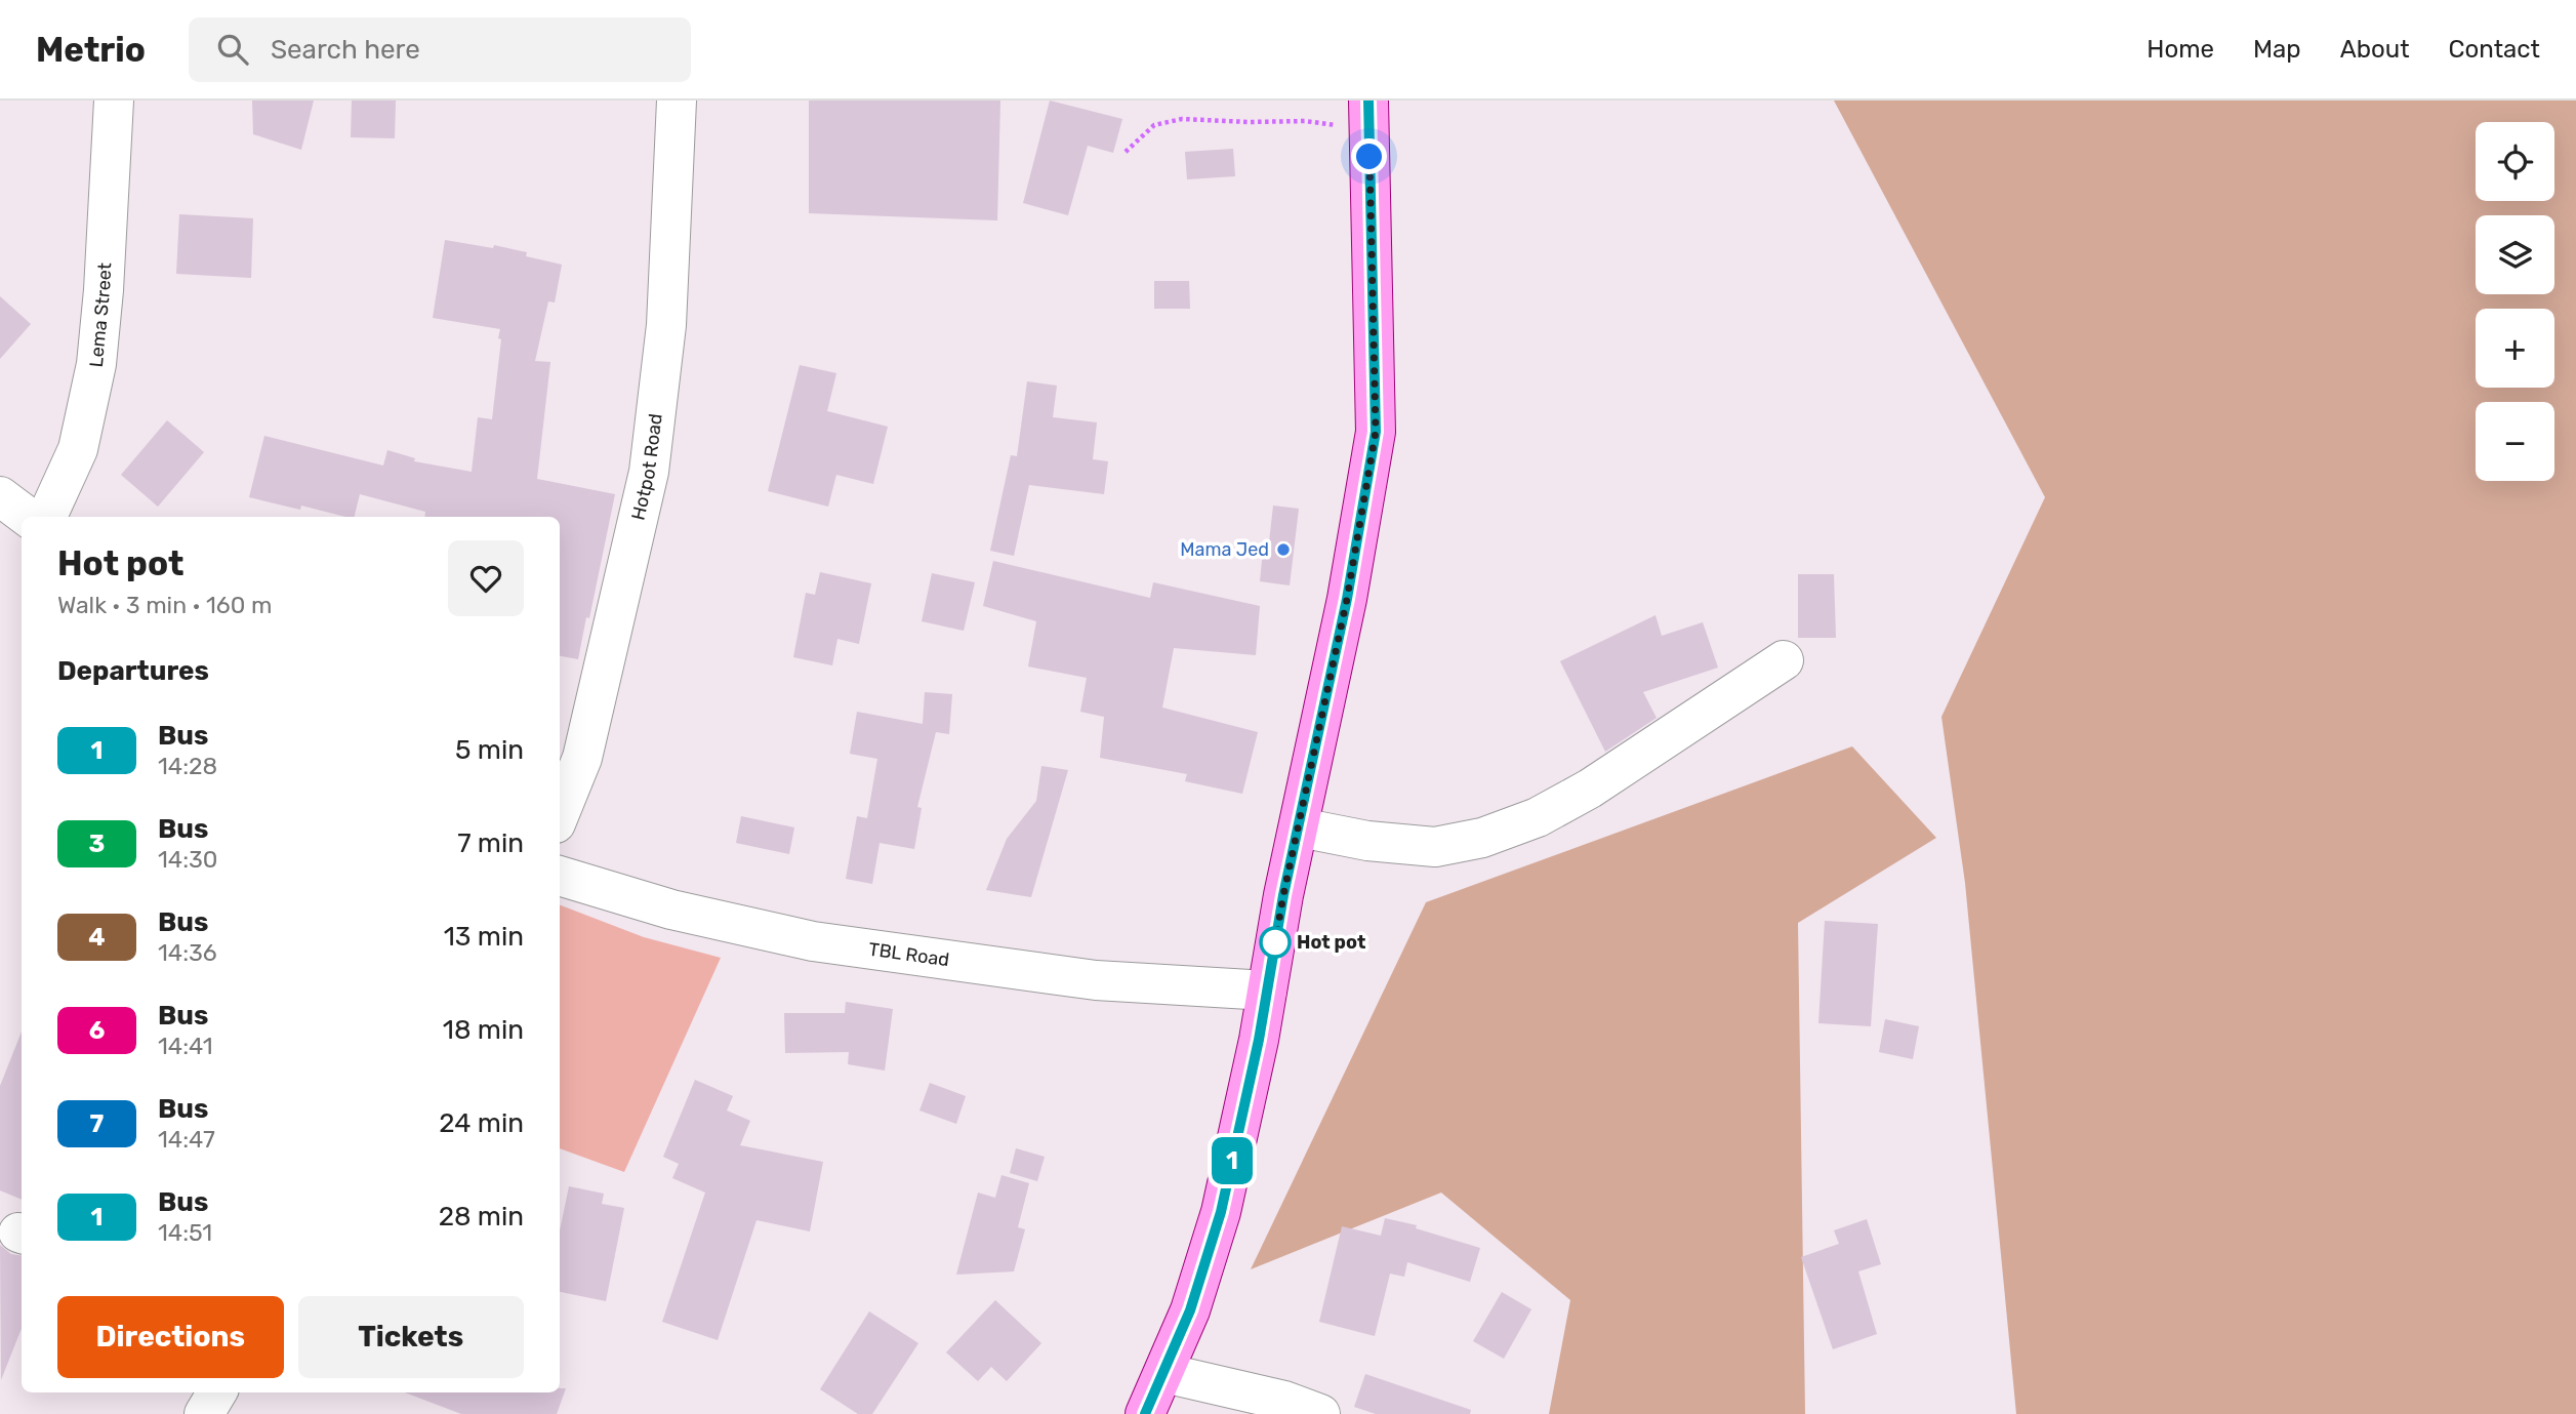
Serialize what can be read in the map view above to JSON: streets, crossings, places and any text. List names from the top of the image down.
{
  "streets": {
    "street": ["Lema Street", "Hotpot Road", "TBL Road"]
  },
  "places": ["Mama Jed", "Hot pot"],
  "lines": ["bus line 1"],
  "page": {
    "header": "Metrio",
    "search": "Search here",
    "nav": [
      "Home",
      "Map",
      "About",
      "Contact"
    ],
    "on_map": "1",
    "map_buttons": ["+", "−"],
    "heading": [
      ["Hot pot", "Walk · 3 min · 160 m"],
      "Departures"
    ],
    "list": [
      {
        "mark": "1",
        "name": "Bus",
        "note": "14:28",
        "value": "5 min"
      },
      {
        "mark": "3",
        "name": "Bus",
        "note": "14:30",
        "value": "7 min"
      },
      {
        "mark": "4",
        "name": "Bus",
        "note": "14:36",
        "value": "13 min"
      },
      {
        "mark": "6",
        "name": "Bus",
        "note": "14:41",
        "value": "18 min"
      },
      {
        "mark": "7",
        "name": "Bus",
        "note": "14:47",
        "value": "24 min"
      },
      {
        "mark": "1",
        "name": "Bus",
        "note": "14:51",
        "value": "28 min"
      }
    ],
    "buttons": ["Directions", "Tickets"]
  }
}
